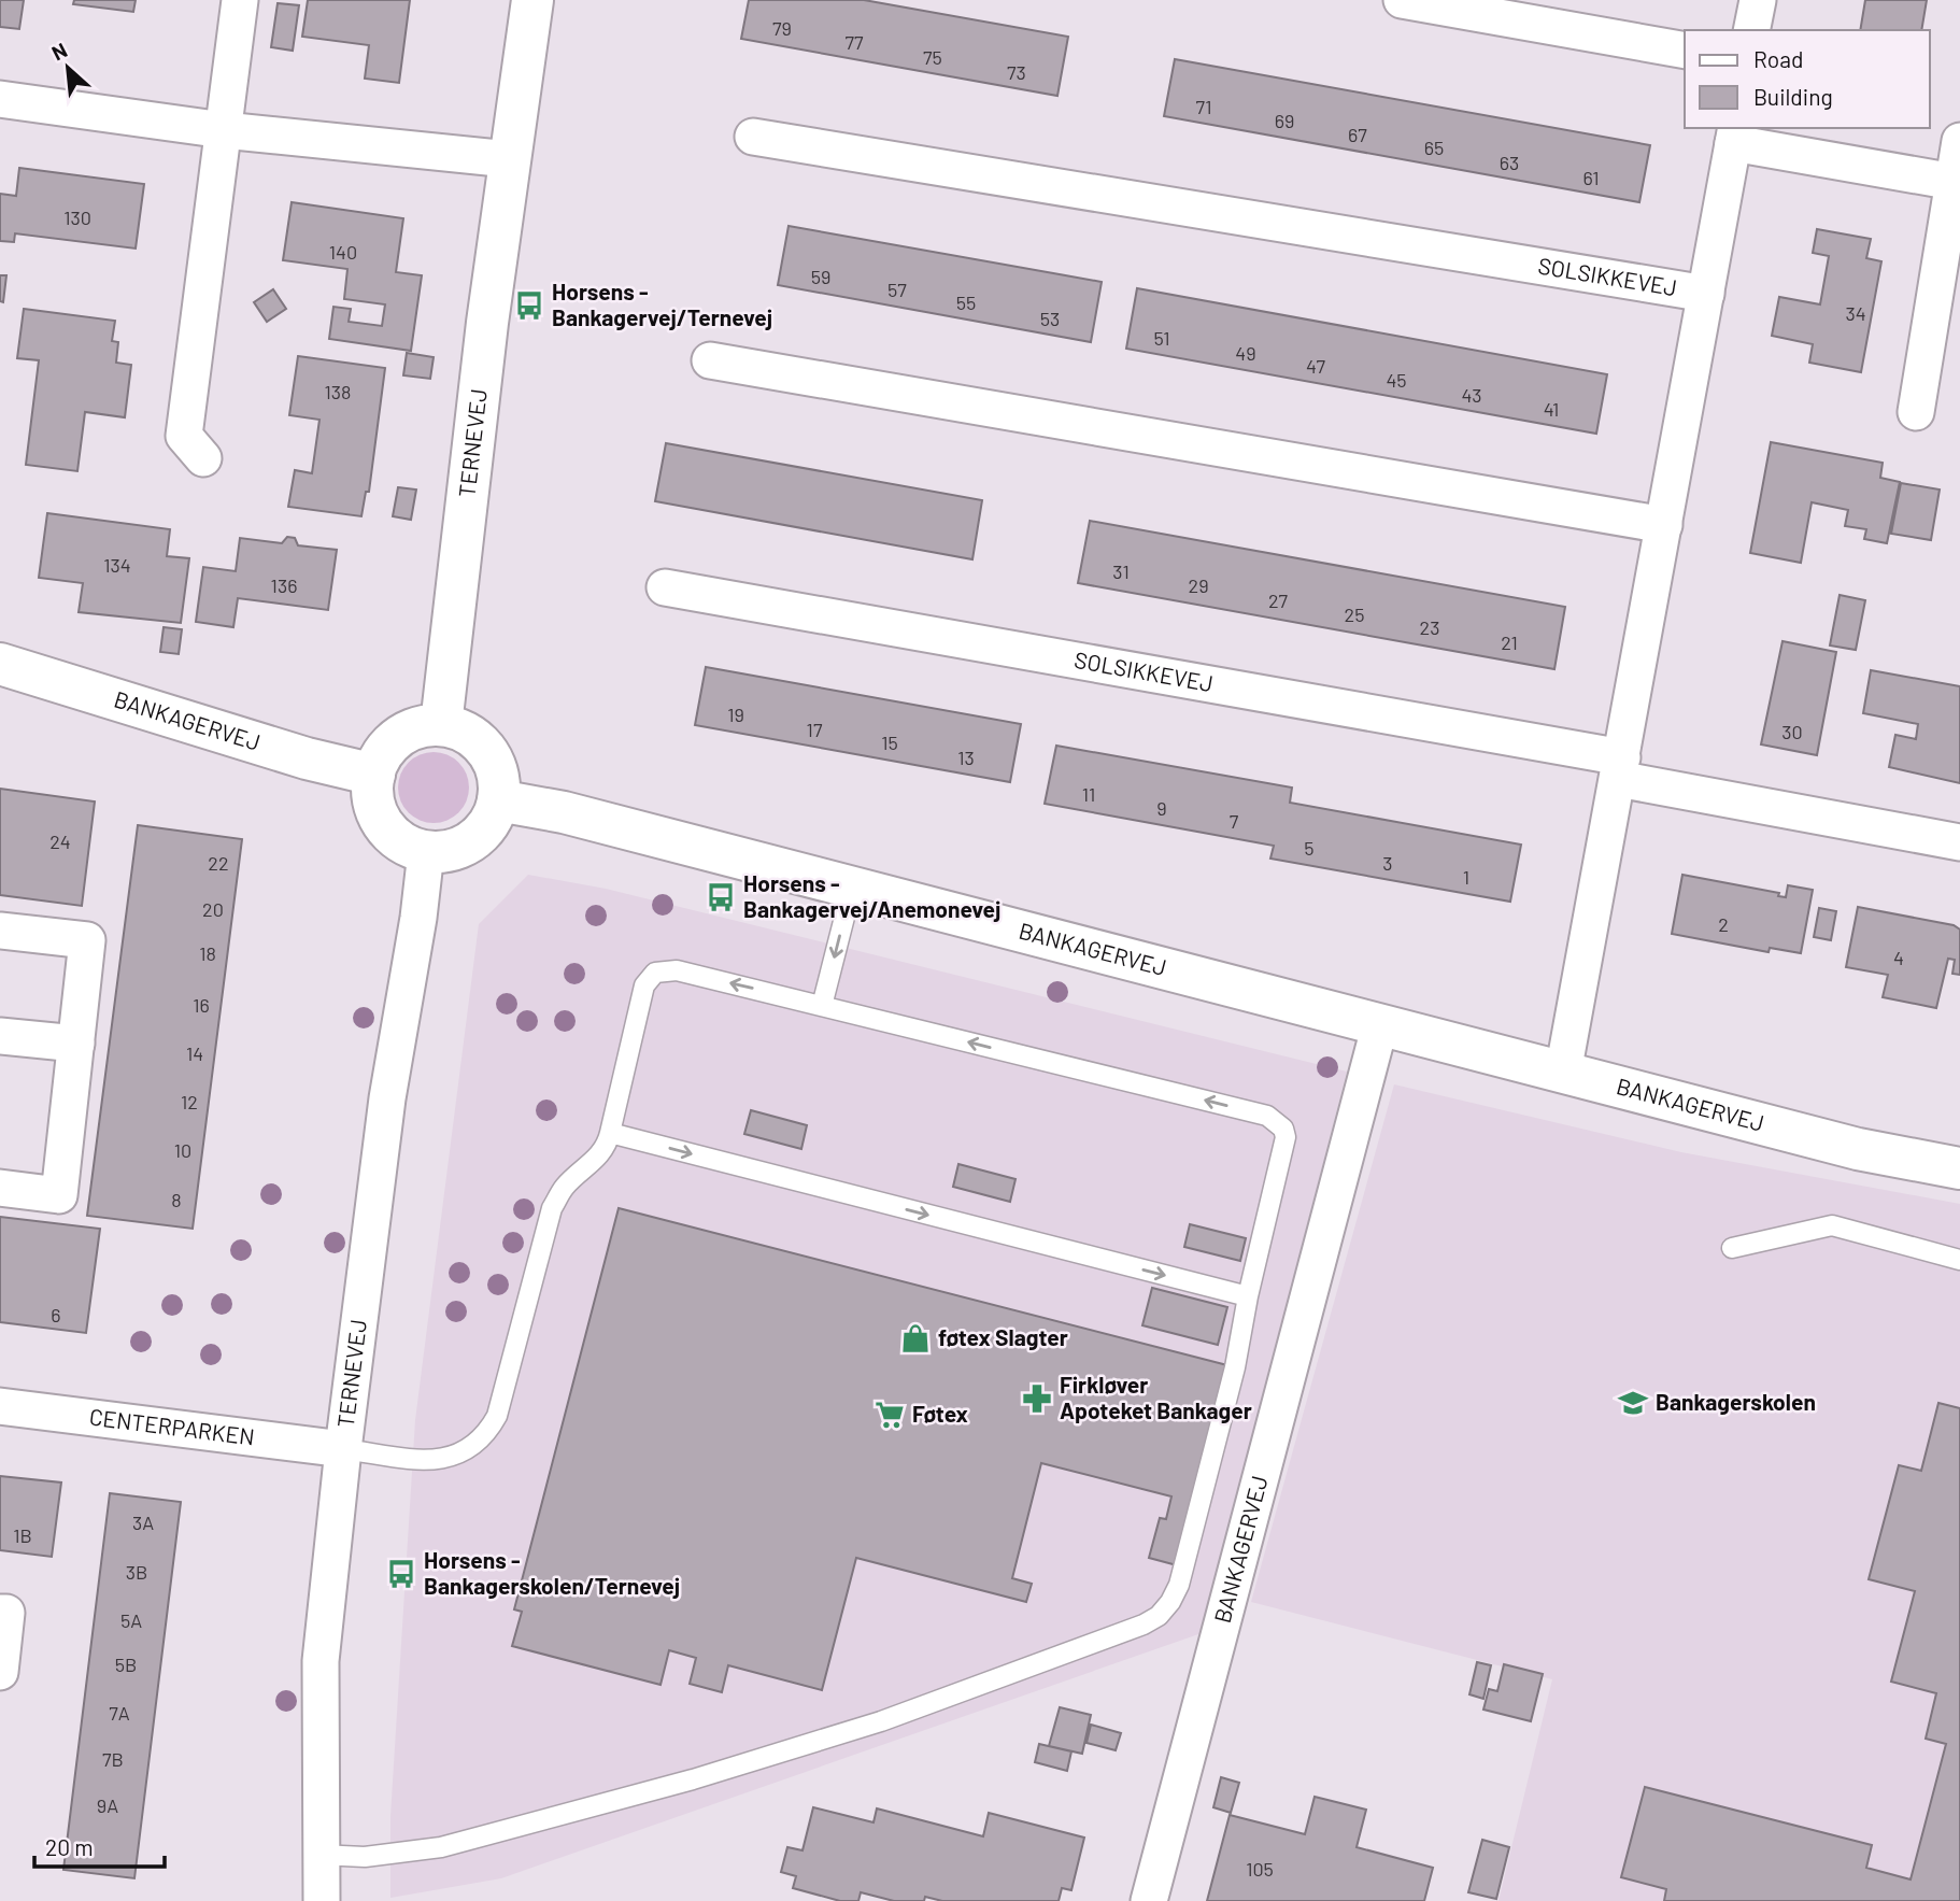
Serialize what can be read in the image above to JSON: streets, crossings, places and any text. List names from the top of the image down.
{
  "streets": {
    "street": [
      "SOLSIKKEVEJ",
      "TERNEVEJ",
      "BANKAGERVEJ",
      "CENTERPARKEN"
    ]
  },
  "crossings": [
    ["SOLSIKKEVEJ", "BANKAGERVEJ"],
    ["TERNEVEJ", "BANKAGERVEJ"],
    ["TERNEVEJ", "CENTERPARKEN"]
  ],
  "places": {
    "bus stop": ["Horsens - Bankagervej/Ternevej", "Horsens - Bankagervej/Anemonevej", "Horsens - Bankagerskolen/Ternevej"],
    "shop": ["føtex Slagter"],
    "pharmacy": ["Firkløver Apoteket Bankager"],
    "school or university": ["Bankagerskolen"],
    "supermarket": ["Føtex"]
  },
  "house_numbers": [
    "79",
    "77",
    "75",
    "73",
    "71",
    "69",
    "67",
    "65",
    "63",
    "61",
    "130",
    "140",
    "59",
    "57",
    "55",
    "34",
    "53",
    "51",
    "49",
    "47",
    "45",
    "138",
    "43",
    "41",
    "134",
    "31",
    "136",
    "29",
    "27",
    "25",
    "23",
    "21",
    "19",
    "17",
    "30",
    "15",
    "13",
    "11",
    "9",
    "7",
    "24",
    "5",
    "22",
    "3",
    "1",
    "20",
    "2",
    "18",
    "4",
    "16",
    "14",
    "12",
    "10",
    "8",
    "6",
    "3A",
    "1B",
    "3B",
    "5A",
    "5B",
    "7A",
    "7B",
    "9A",
    "105"
  ],
  "legend": ["Road", "Building"],
  "scale_bar": "20 m",
  "north": "top left"
}
